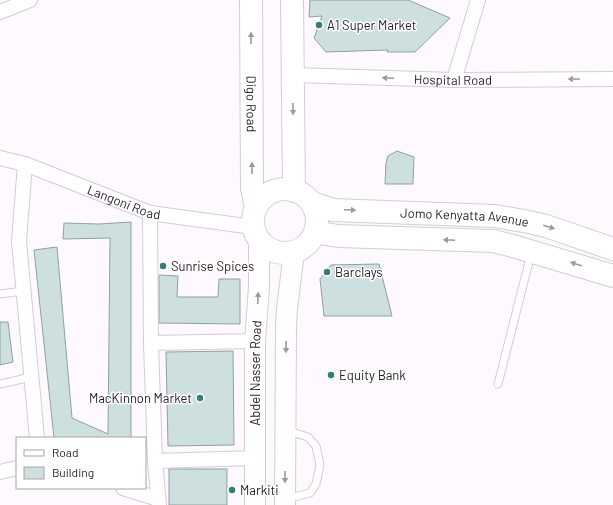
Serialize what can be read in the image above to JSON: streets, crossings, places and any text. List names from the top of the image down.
{
  "streets": {
    "highway": ["Digo Road", "Jomo Kenyatta Avenue"],
    "main road": ["Abdel Nasser Road"],
    "street": ["Hospital Road", "Langoni Road"]
  },
  "crossings": [
    ["Digo Road", "Langoni Road"],
    ["Digo Road", "Jomo Kenyatta Avenue"],
    ["Digo Road", "Abdel Nasser Road"],
    ["Langoni Road", "Jomo Kenyatta Avenue"],
    ["Langoni Road", "Abdel Nasser Road"],
    ["Jomo Kenyatta Avenue", "Abdel Nasser Road"]
  ],
  "one_way": ["Hospital Road"],
  "places": [
    "A1 Super Market",
    "Sunrise Spices",
    "Barclays",
    "Equity Bank",
    "MacKinnon Market",
    "Markiti"
  ],
  "legend": ["Road", "Building"]
}
